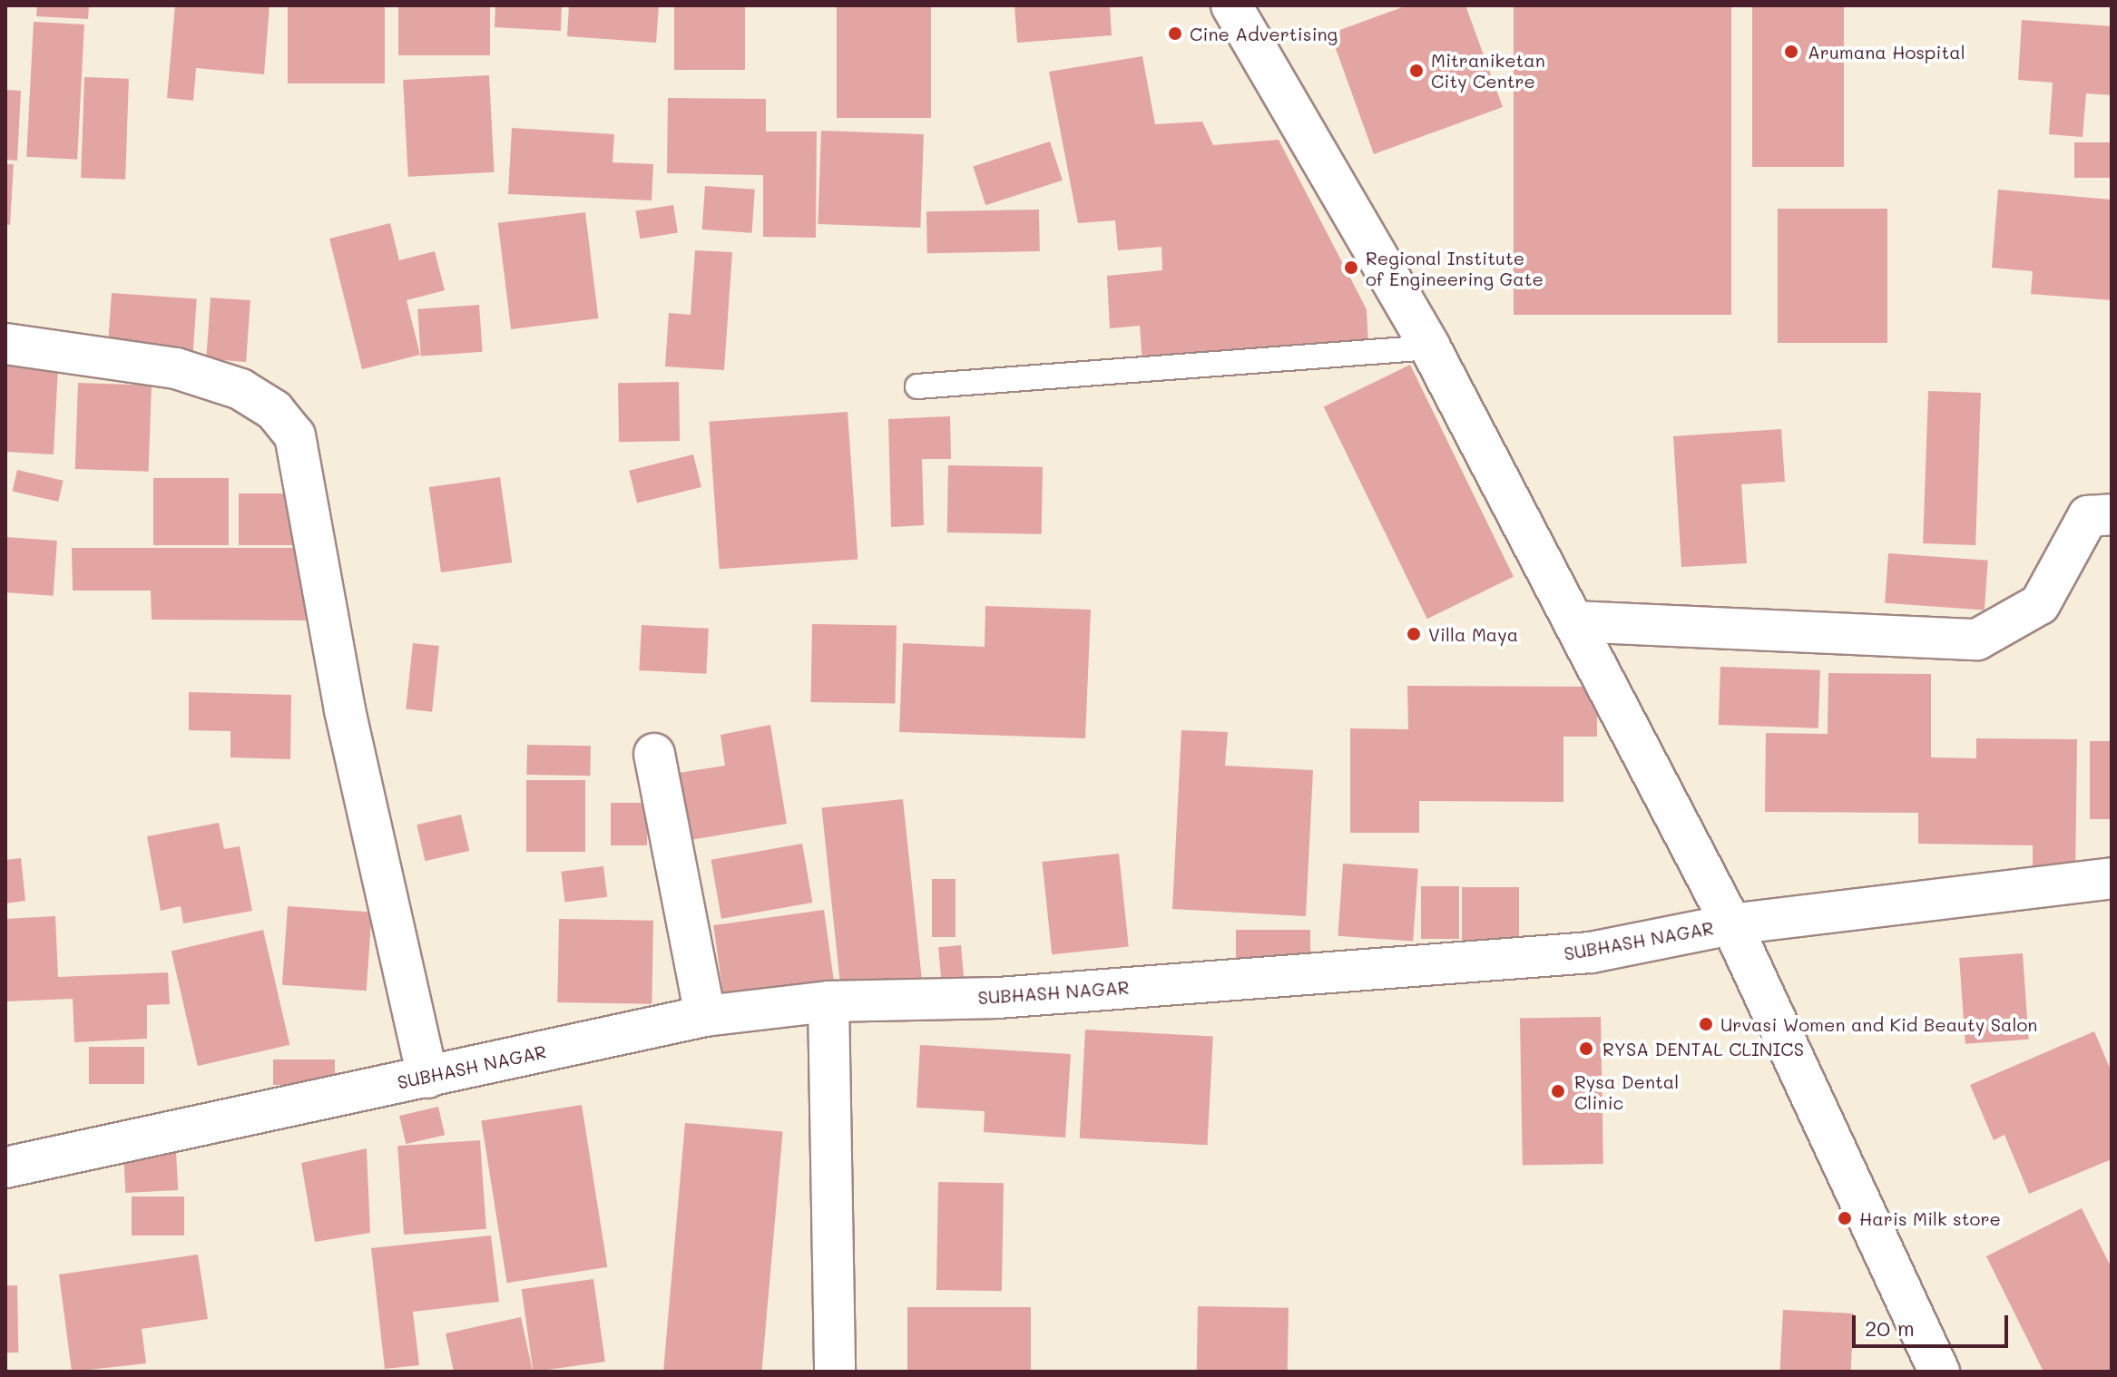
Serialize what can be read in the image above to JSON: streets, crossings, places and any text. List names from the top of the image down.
{
  "streets": {
    "street": ["SUBHASH NAGAR"]
  },
  "places": [
    "Cine Advertising",
    "Arumana Hospital",
    "Mitraniketan City Centre",
    "Regional Institute of Engineering Gate",
    "Villa Maya",
    "Urvasi Women and Kid Beauty Salon",
    "RYSA DENTAL CLINICS",
    "Rysa Dental Clinic",
    "Haris Milk store"
  ],
  "scale_bar": "20 m"
}
